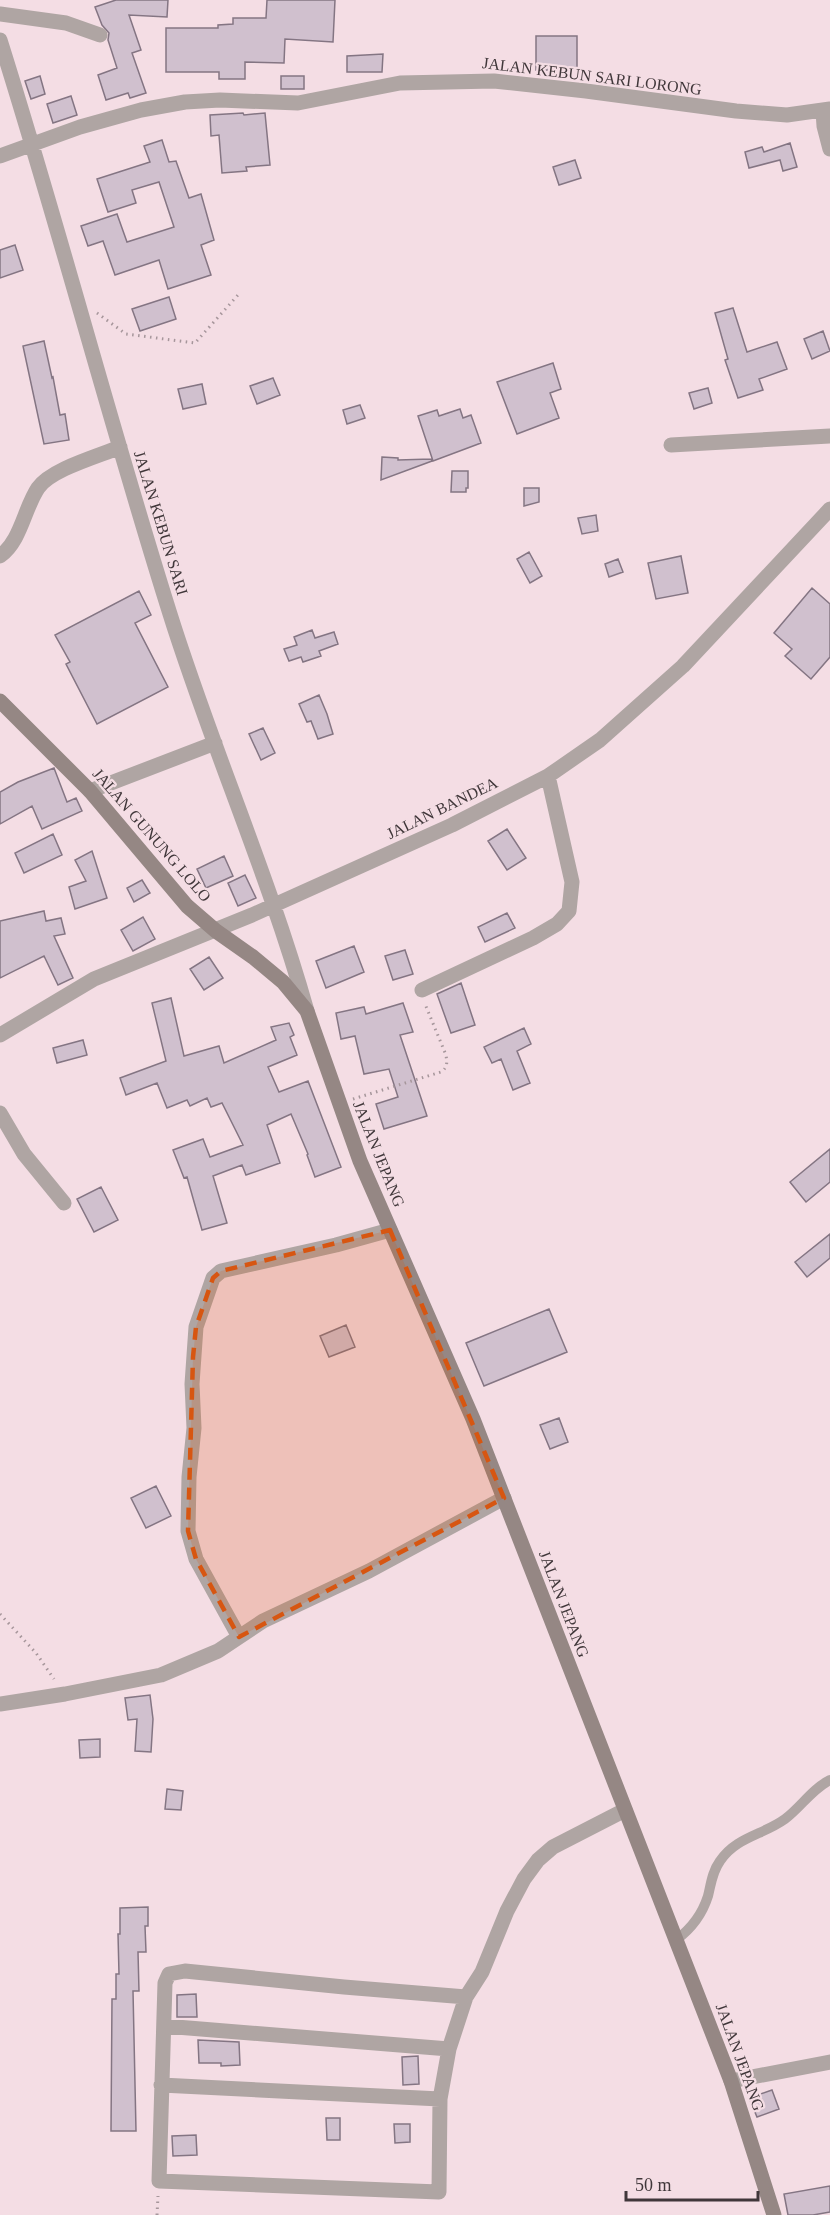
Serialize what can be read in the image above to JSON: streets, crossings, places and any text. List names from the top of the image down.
{
  "streets": {
    "street": [
      "JALAN KEBUN SARI LORONG",
      "JALAN KEBUN SARI",
      "JALAN BANDEA",
      "JALAN GUNUNG LOLO",
      "JALAN JEPANG"
    ]
  },
  "crossings": [
    ["JALAN KEBUN SARI LORONG", "JALAN KEBUN SARI"],
    ["JALAN KEBUN SARI", "JALAN BANDEA"],
    ["JALAN KEBUN SARI", "JALAN GUNUNG LOLO"],
    ["JALAN KEBUN SARI", "JALAN JEPANG"],
    ["JALAN BANDEA", "JALAN GUNUNG LOLO"],
    ["JALAN GUNUNG LOLO", "JALAN JEPANG"]
  ],
  "scale_bar": "50 m"
}
